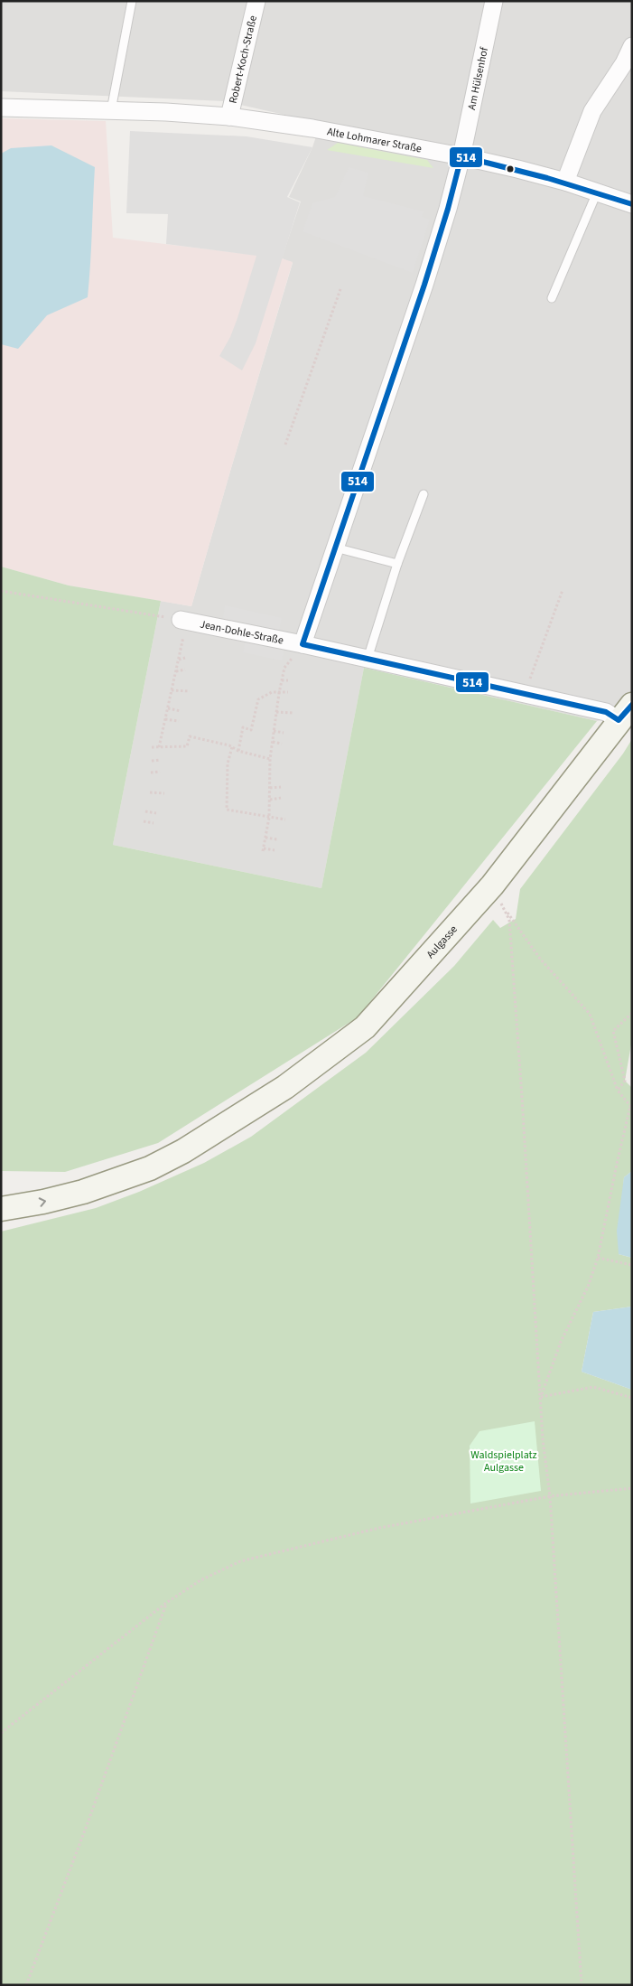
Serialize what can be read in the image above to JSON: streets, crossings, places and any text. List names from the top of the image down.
{
  "streets": {
    "main road": ["Aulgasse"],
    "street": [
      "Robert-Koch-Straße",
      "Am Hülsenhof",
      "Alte Lohmarer Straße",
      "Jean-Dohle-Straße"
    ]
  },
  "crossings": [
    ["Robert-Koch-Straße", "Alte Lohmarer Straße"],
    ["Am Hülsenhof", "Alte Lohmarer Straße"],
    ["Am Hülsenhof", "Jean-Dohle-Straße"],
    ["Jean-Dohle-Straße", "Aulgasse"]
  ],
  "parks": ["Waldspielplatz Aulgasse"],
  "lines": ["transit line 514"]
}
